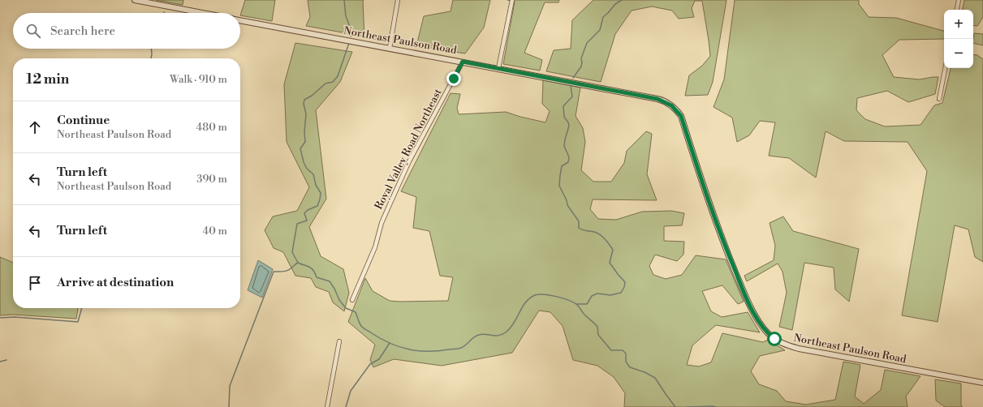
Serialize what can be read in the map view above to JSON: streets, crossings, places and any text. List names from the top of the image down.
{
  "streets": {
    "street": ["Northeast Paulson Road", "Royal Valley Road Northeast"]
  },
  "crossings": [
    ["Northeast Paulson Road", "Royal Valley Road Northeast"]
  ],
  "page": {
    "map_buttons": ["+", "−"],
    "search": "Search here",
    "heading": ["12 min", "Walk · 910 m"],
    "list": [
      ["Continue", "Northeast Paulson Road", "480 m"],
      ["Turn left", "Northeast Paulson Road", "390 m"],
      ["Turn left", "40 m"],
      "Arrive at destination"
    ]
  }
}
